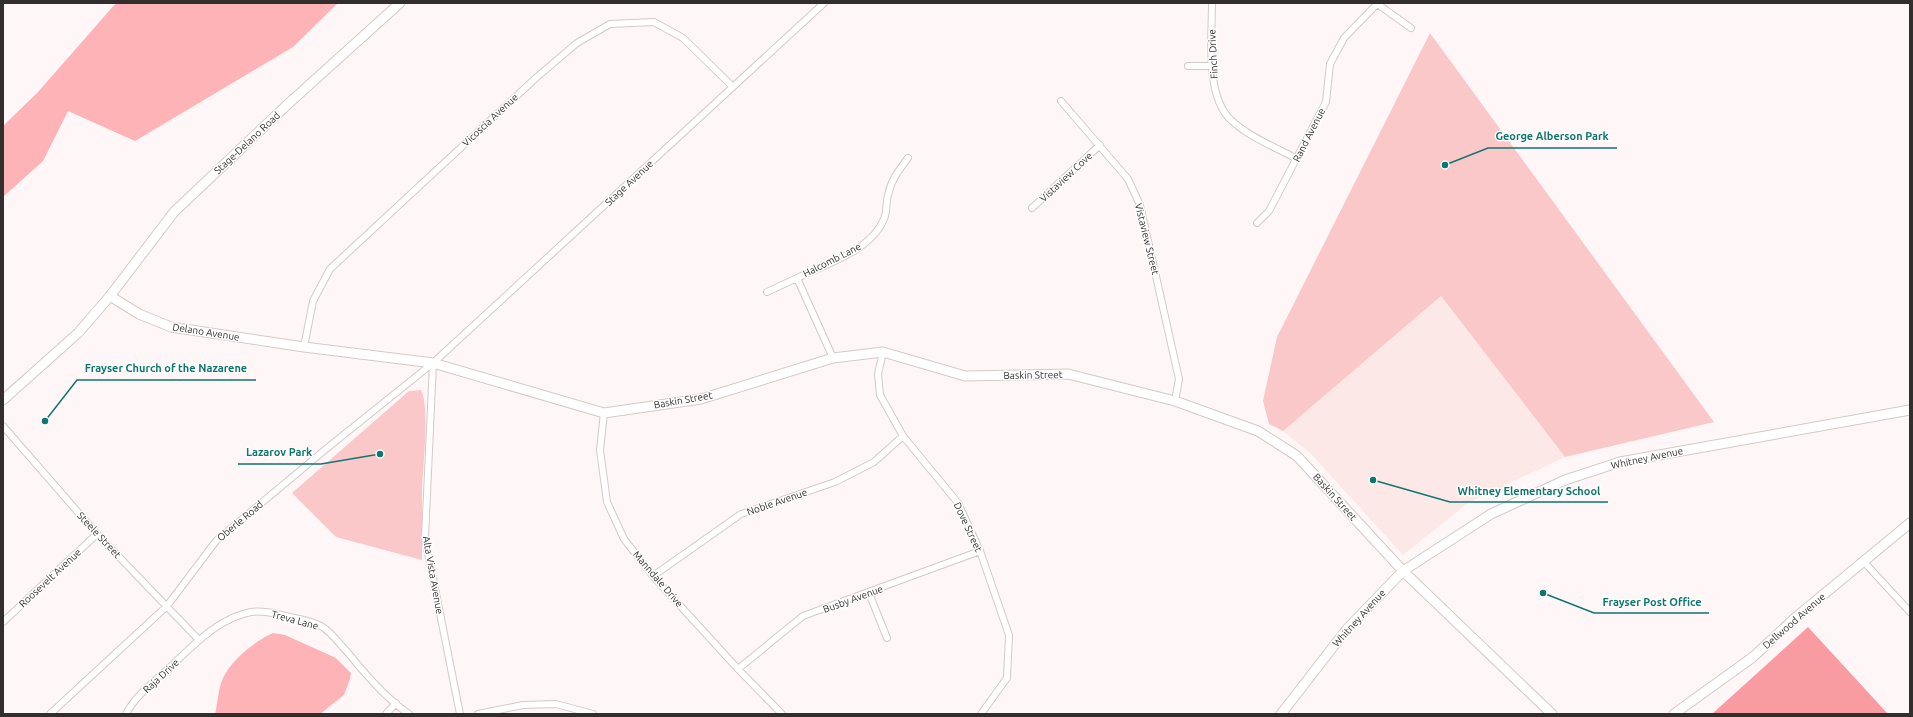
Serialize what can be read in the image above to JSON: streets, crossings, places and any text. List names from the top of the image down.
{
  "streets": {
    "street": [
      "Finch Drive",
      "Vicoscia Avenue",
      "Rand Avenue",
      "Stage-Delano Road",
      "Vistaview Cove",
      "Stage Avenue",
      "Vistaview Street",
      "Halcomb Lane",
      "Delano Avenue",
      "Baskin Street",
      "Whitney Avenue",
      "Noble Avenue",
      "Oberle Road",
      "Dove Street",
      "Steele Street",
      "Alta Vista Avenue",
      "Roosevelt Avenue",
      "Manndale Drive",
      "Busby Avenue",
      "Treva Lane",
      "Dellwood Avenue",
      "Raja Drive"
    ]
  },
  "crossings": [
    ["Finch Drive", "Rand Avenue"],
    ["Vicoscia Avenue", "Stage Avenue"],
    ["Vicoscia Avenue", "Delano Avenue"],
    ["Stage-Delano Road", "Delano Avenue"],
    ["Vistaview Cove", "Vistaview Street"],
    ["Stage Avenue", "Delano Avenue"],
    ["Stage Avenue", "Baskin Street"],
    ["Stage Avenue", "Oberle Road"],
    ["Stage Avenue", "Alta Vista Avenue"],
    ["Vistaview Street", "Baskin Street"],
    ["Halcomb Lane", "Baskin Street"],
    ["Delano Avenue", "Baskin Street"],
    ["Delano Avenue", "Oberle Road"],
    ["Delano Avenue", "Alta Vista Avenue"],
    ["Baskin Street", "Whitney Avenue"],
    ["Baskin Street", "Oberle Road"],
    ["Baskin Street", "Dove Street"],
    ["Baskin Street", "Alta Vista Avenue"],
    ["Baskin Street", "Manndale Drive"],
    ["Noble Avenue", "Dove Street"],
    ["Noble Avenue", "Manndale Drive"],
    ["Oberle Road", "Steele Street"],
    ["Oberle Road", "Alta Vista Avenue"],
    ["Dove Street", "Busby Avenue"],
    ["Steele Street", "Roosevelt Avenue"],
    ["Steele Street", "Treva Lane"],
    ["Steele Street", "Raja Drive"],
    ["Manndale Drive", "Busby Avenue"],
    ["Treva Lane", "Raja Drive"]
  ],
  "places": [
    "George Alberson Park",
    "Frayser Church of the Nazarene",
    "Lazarov Park",
    "Whitney Elementary School",
    "Frayser Post Office"
  ]
}
